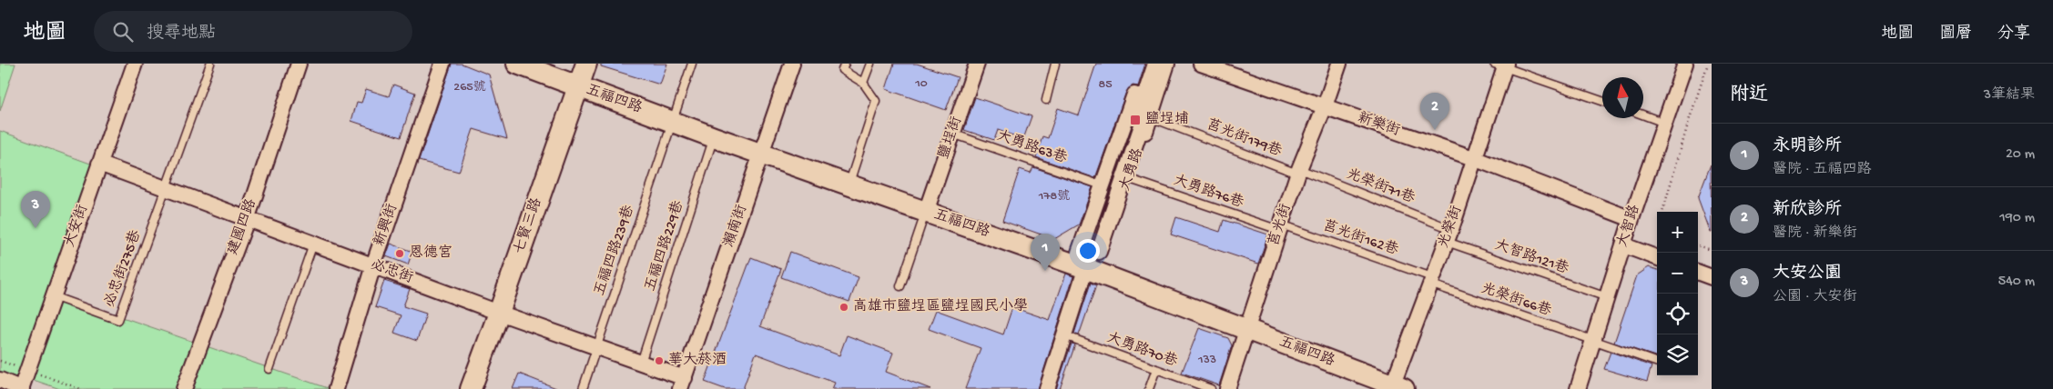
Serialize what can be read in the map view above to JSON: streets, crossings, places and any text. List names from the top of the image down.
{
  "streets": {
    "street": [
      "五福四路",
      "新樂街",
      "鹽埕街",
      "大勇路",
      "新興街",
      "莒光街",
      "大安街",
      "七賢三路",
      "瀨南街",
      "大智路",
      "建國四路",
      "光榮街",
      "必忠街"
    ],
    "lane": [
      "莒光街179巷",
      "大勇路63巷",
      "光榮街71巷",
      "大勇路76巷",
      "莒光街162巷",
      "五福四路229巷",
      "五福四路239巷",
      "大智路121巷",
      "必忠街275巷",
      "光榮街66巷",
      "大勇路70巷"
    ]
  },
  "crossings": [
    ["五福四路", "鹽埕街"],
    ["五福四路", "大勇路"],
    ["五福四路", "莒光街"],
    ["五福四路", "七賢三路"],
    ["五福四路", "瀨南街"],
    ["五福四路", "光榮街"],
    ["五福四路", "五福四路229巷"],
    ["五福四路", "五福四路239巷"],
    ["新樂街", "莒光街"],
    ["新樂街", "大智路"],
    ["新樂街", "光榮街"],
    ["鹽埕街", "大勇路63巷"],
    ["莒光街179巷", "大勇路"],
    ["莒光街179巷", "光榮街71巷"],
    ["莒光街179巷", "莒光街"],
    ["大勇路63巷", "大勇路"],
    ["大勇路", "大勇路76巷"],
    ["大勇路", "大勇路70巷"],
    ["光榮街71巷", "莒光街"],
    ["光榮街71巷", "光榮街"],
    ["光榮街71巷", "大智路121巷"],
    ["大勇路76巷", "莒光街"],
    ["大勇路76巷", "莒光街162巷"],
    ["新興街", "必忠街"],
    ["莒光街", "莒光街162巷"],
    ["大安街", "必忠街275巷"],
    ["大安街", "必忠街"],
    ["七賢三路", "必忠街"],
    ["瀨南街", "必忠街"],
    ["大智路", "大智路121巷"],
    ["大智路", "光榮街66巷"],
    ["建國四路", "必忠街"],
    ["光榮街", "莒光街162巷"],
    ["光榮街", "大智路121巷"],
    ["光榮街", "光榮街66巷"],
    ["莒光街162巷", "光榮街66巷"],
    ["五福四路229巷", "必忠街"],
    ["五福四路239巷", "必忠街"],
    ["必忠街275巷", "必忠街"]
  ],
  "places": {
    "transit": ["鹽埕埔"],
    "other": ["恩德宮", "高雄市鹽埕區鹽埕國民小學", "華大菸酒"]
  },
  "house_numbers": [
    "10",
    "85",
    "265號",
    "178號",
    "133"
  ],
  "north": "top",
  "page": {
    "header": "地圖",
    "search": "搜尋地點",
    "nav": ["地圖", "圖層", "分享"],
    "heading": ["附近", "3筆結果"],
    "pins": ["2", "3", "1"],
    "list": [
      {
        "mark": "1",
        "name": "永明診所",
        "note": "醫院 · 五福四路",
        "value": "20 m"
      },
      {
        "mark": "2",
        "name": "新欣診所",
        "note": "醫院 · 新樂街",
        "value": "190 m"
      },
      {
        "mark": "3",
        "name": "大安公園",
        "note": "公園 · 大安街",
        "value": "540 m"
      }
    ],
    "map_buttons": ["+", "−"]
  }
}
